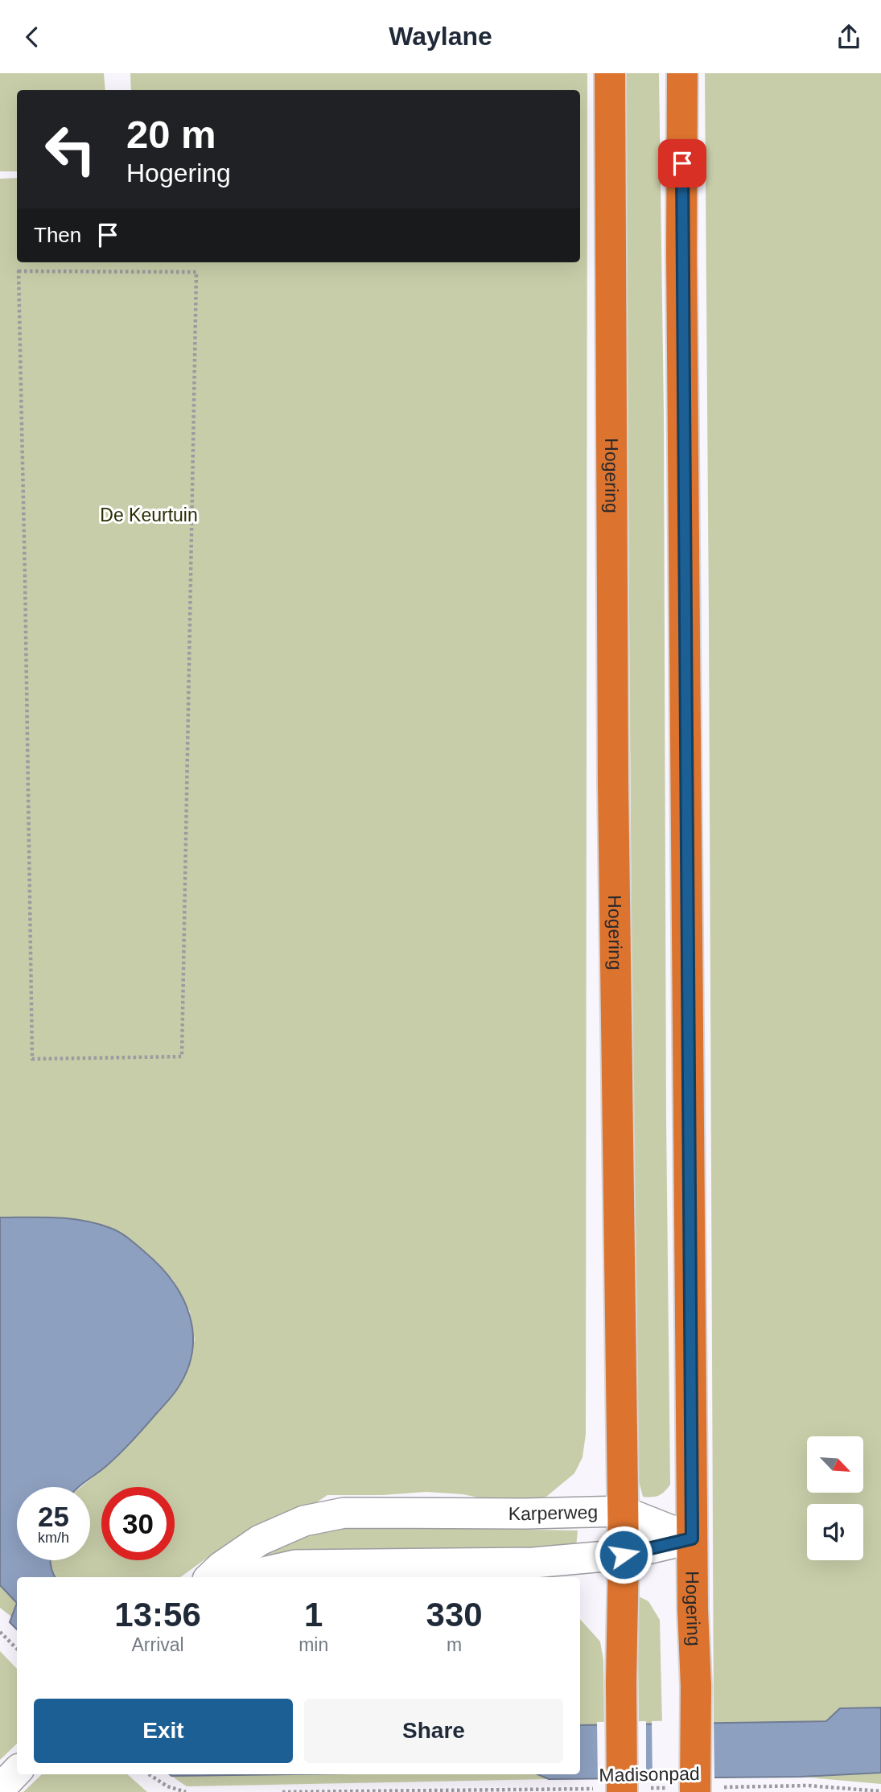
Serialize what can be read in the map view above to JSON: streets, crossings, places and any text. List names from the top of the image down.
{
  "streets": {
    "highway": ["Hogering"],
    "street": ["Karperweg"],
    "path": ["Madisonpad"]
  },
  "crossings": [
    ["Hogering", "Karperweg"],
    ["Hogering", "Madisonpad"]
  ],
  "parks": ["De Keurtuin"],
  "north": "bottom right",
  "page": {
    "header": "Waylane",
    "turn": ["20 m", "Hogering"],
    "then": "Then",
    "speed": "25 km/h",
    "limit": "30",
    "eta": [
      "13:56",
      "Arrival",
      "1",
      "min",
      "330",
      "m"
    ],
    "buttons": ["Exit", "Share"]
  }
}
